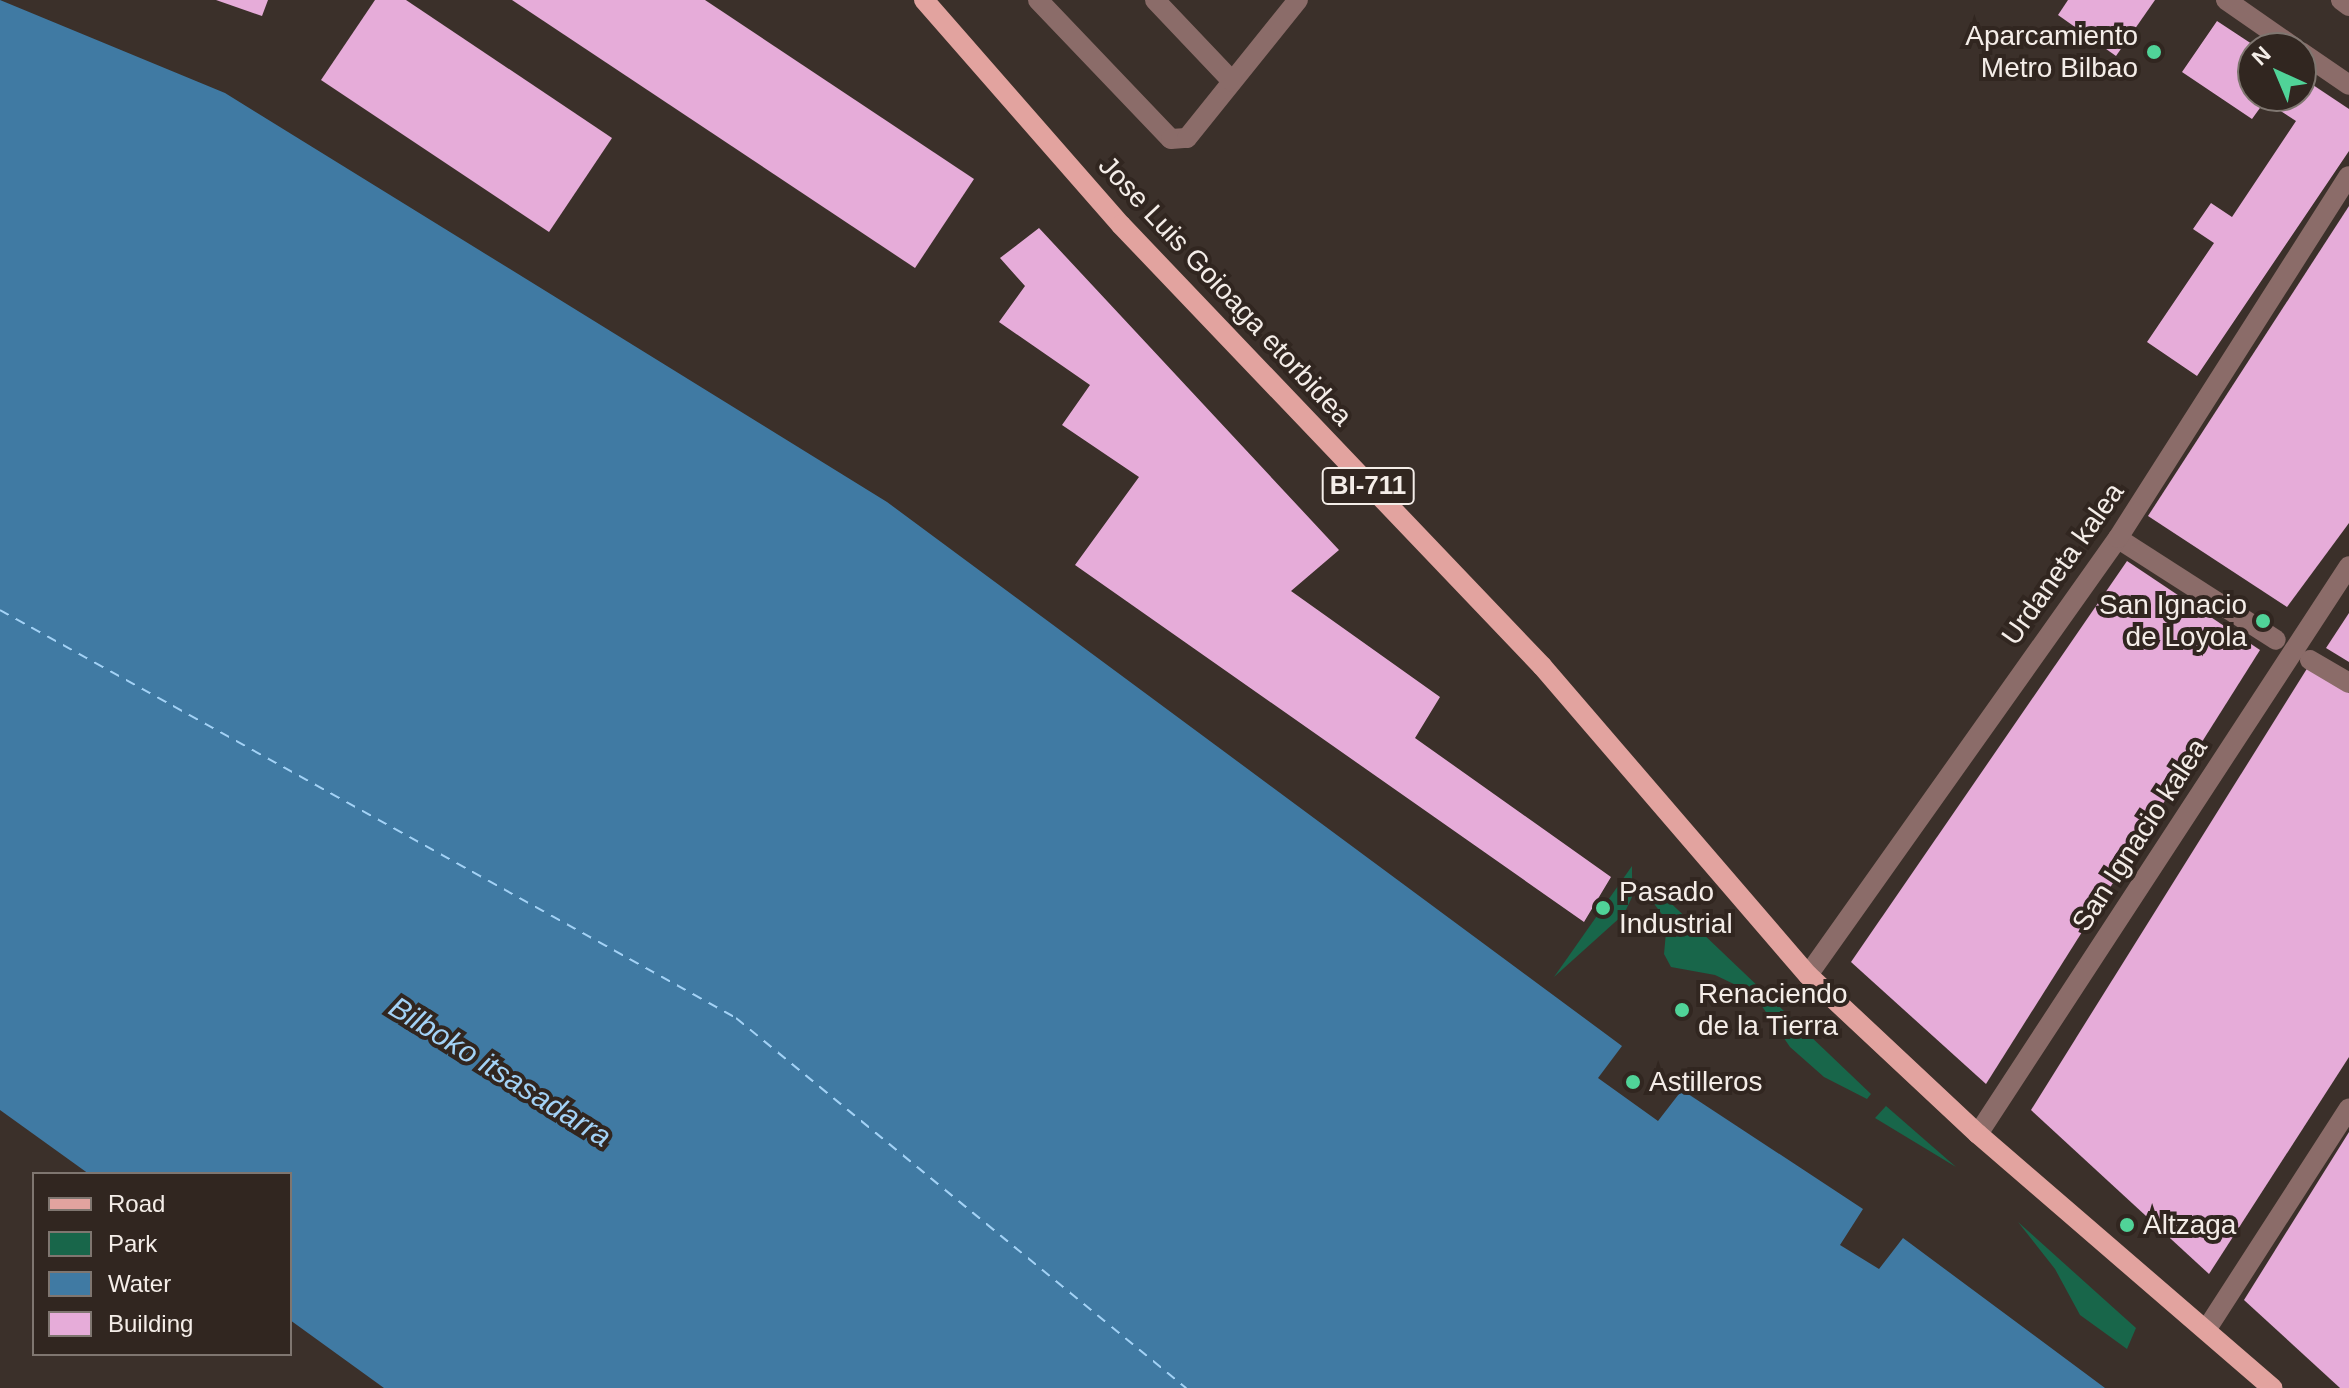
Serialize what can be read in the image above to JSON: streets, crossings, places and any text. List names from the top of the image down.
{
  "streets": {
    "main road": ["Jose Luis Goioaga etorbidea", "BI-711"],
    "street": ["Urdaneta kalea", "San Ignacio kalea"]
  },
  "crossings": [
    ["Jose Luis Goioaga etorbidea", "BI-711"],
    ["Jose Luis Goioaga etorbidea", "Urdaneta kalea"],
    ["BI-711", "Urdaneta kalea"],
    ["BI-711", "San Ignacio kalea"]
  ],
  "water": ["Bilboko itsasadarra"],
  "places": [
    "Aparcamiento Metro Bilbao",
    "San Ignacio de Loyola",
    "Pasado Industrial",
    "Renaciendo de la Tierra",
    "Astilleros",
    "Altzaga"
  ],
  "legend": [
    "Road",
    "Park",
    "Water",
    "Building"
  ],
  "north": "top left"
}
